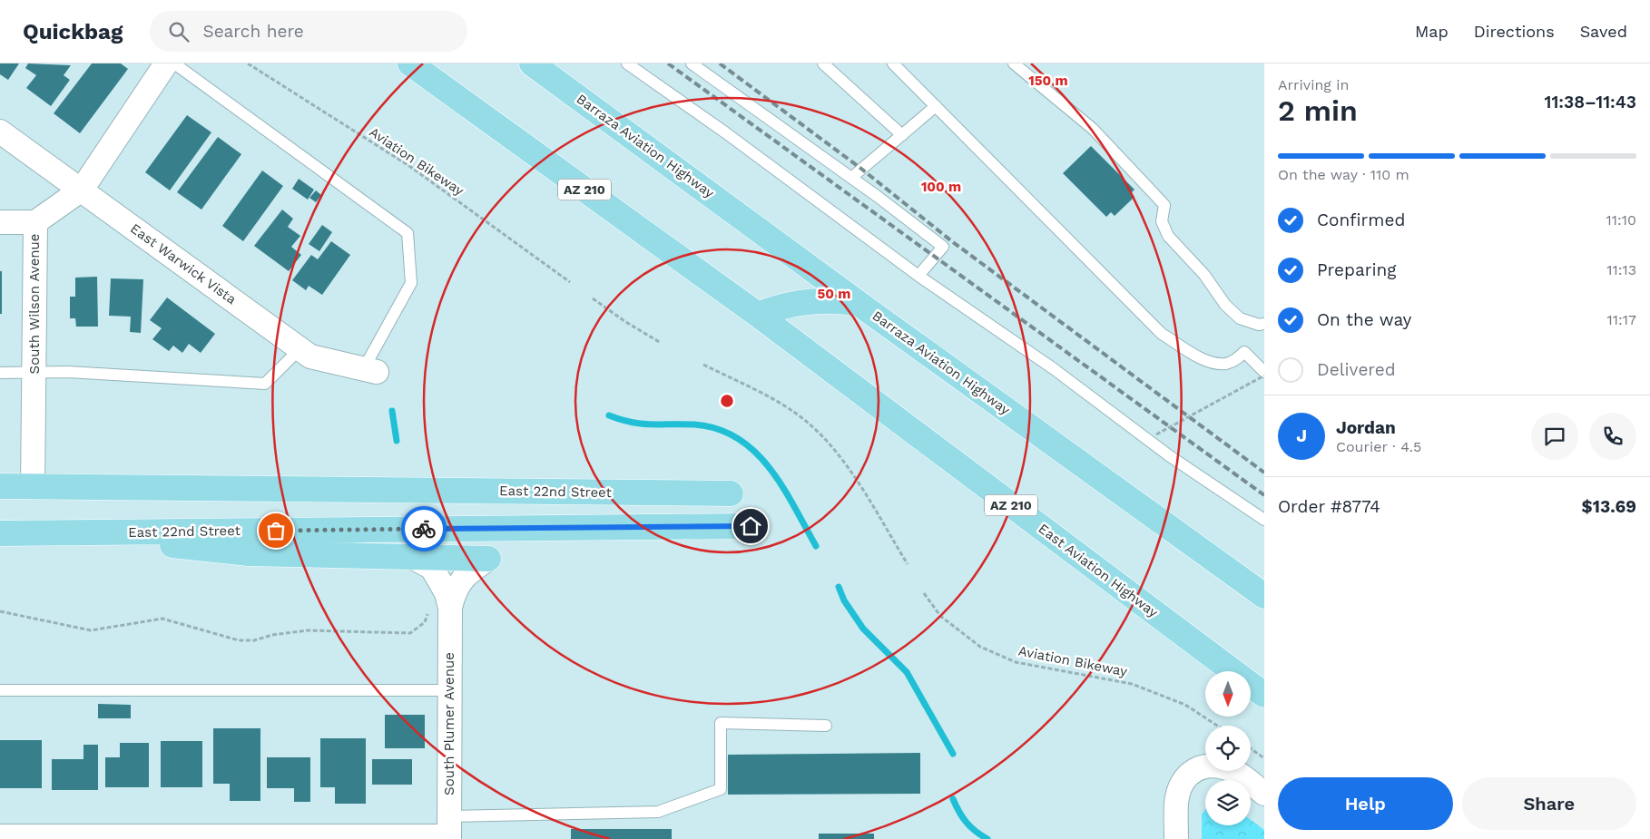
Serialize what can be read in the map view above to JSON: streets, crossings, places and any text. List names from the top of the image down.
{
  "streets": {
    "main road": [
      "Barraza Aviation Highway",
      "AZ 210",
      "East 22nd Street",
      "East Aviation Highway"
    ],
    "street": ["East Warwick Vista", "South Wilson Avenue", "South Plumer Avenue"],
    "path": ["Aviation Bikeway"]
  },
  "crossings": [
    ["AZ 210", "East Aviation Highway"],
    ["East Warwick Vista", "South Wilson Avenue"],
    ["South Wilson Avenue", "East 22nd Street"]
  ],
  "north": "bottom",
  "page": {
    "header": "Quickbag",
    "search": "Search here",
    "nav": ["Map", "Directions", "Saved"],
    "heading": ["2 min", "Arriving in", "11:38–11:43"],
    "panel": [
      "Jordan",
      "Courier · 4.5",
      "Order #8774",
      "$13.69"
    ],
    "bar": "On the way · 110 m",
    "list": [
      ["Confirmed", "11:10"],
      ["Preparing", "11:13"],
      ["On the way", "11:17"],
      "Delivered"
    ],
    "round": "J",
    "buttons": ["Help", "Share"]
  },
  "rings": ["150 m", "100 m", "50 m"]
}
